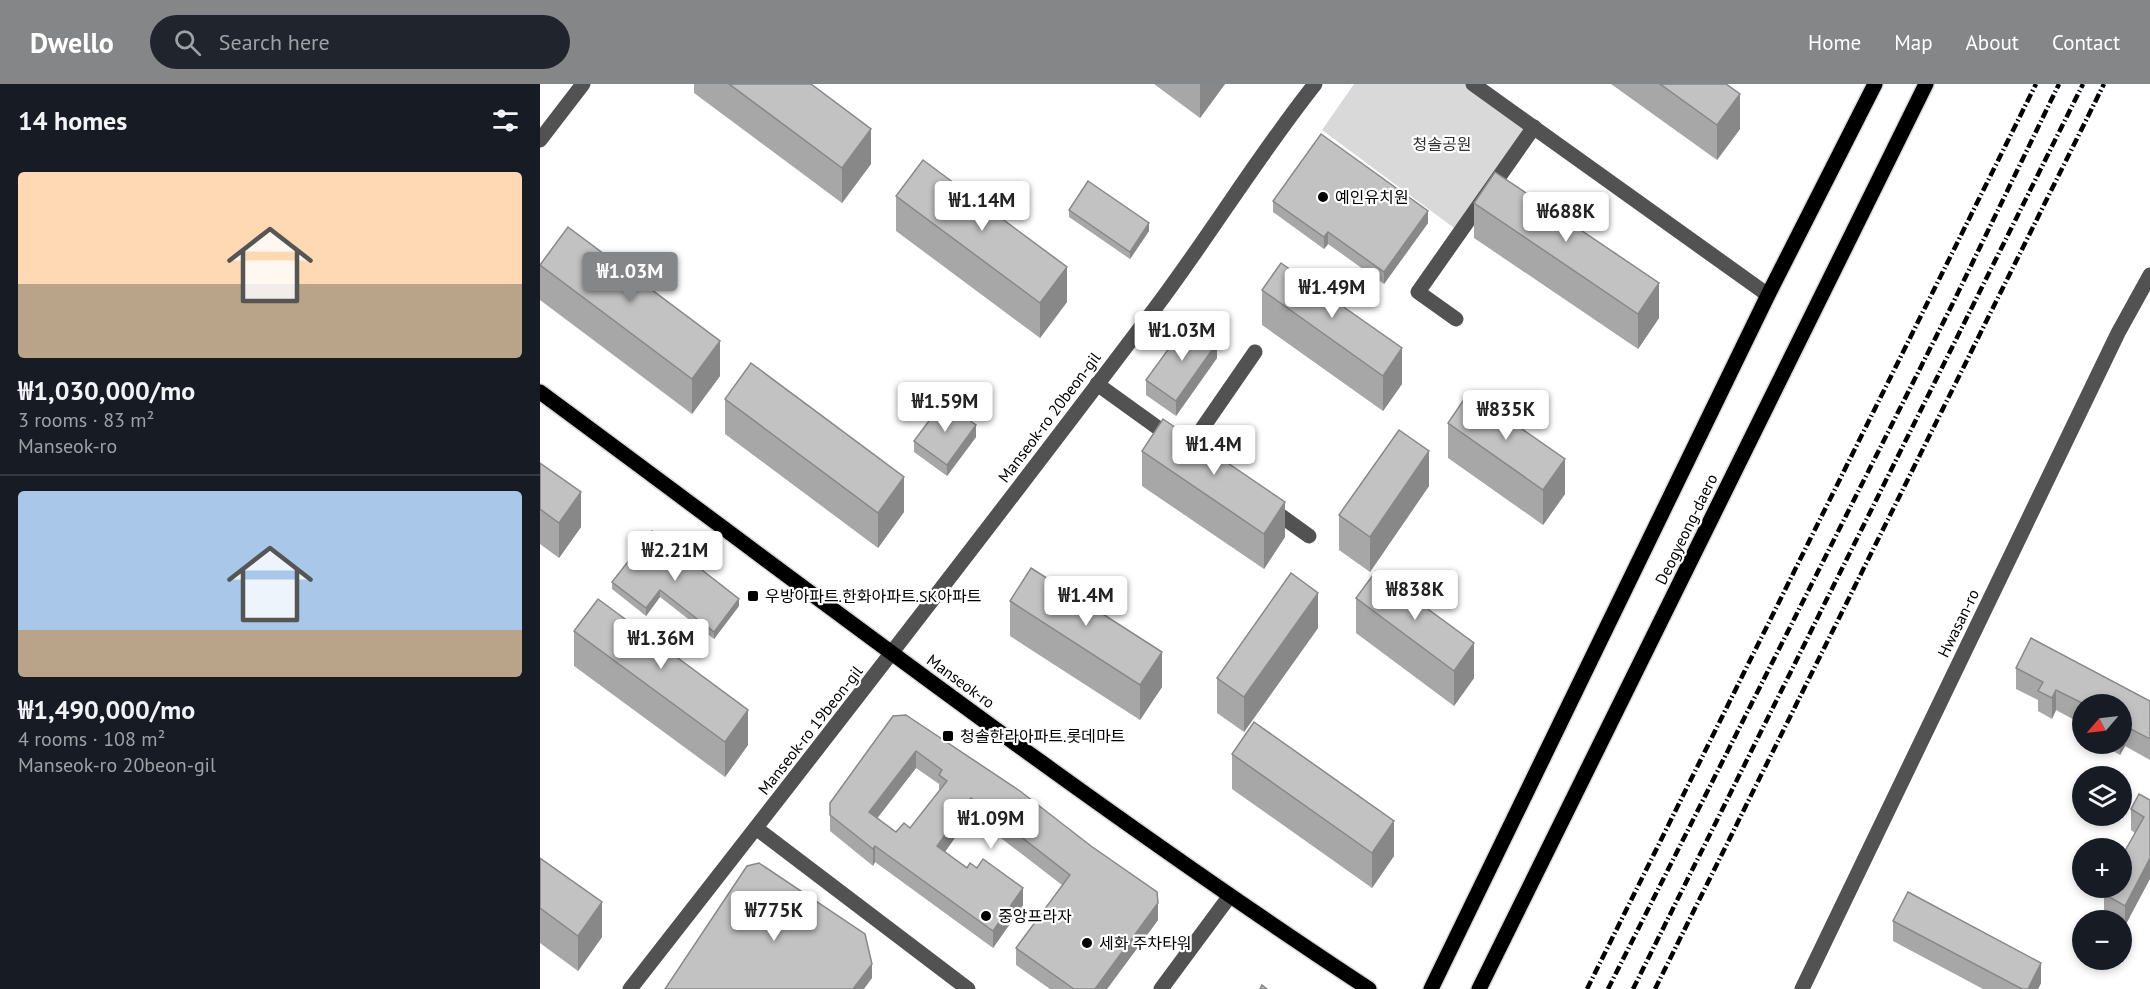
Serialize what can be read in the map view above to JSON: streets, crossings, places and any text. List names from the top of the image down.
{
  "streets": {
    "main road": ["Deogyeong-daero", "Manseok-ro"],
    "street": ["Manseok-ro 20beon-gil", "Hwasan-ro", "Manseok-ro 19beon-gil"]
  },
  "crossings": [
    ["Manseok-ro 20beon-gil", "Manseok-ro"],
    ["Manseok-ro 20beon-gil", "Manseok-ro 19beon-gil"],
    ["Manseok-ro", "Manseok-ro 19beon-gil"]
  ],
  "parks": ["청솔공원"],
  "places": {
    "other": ["예인유치원", "중앙프라자", "세화 주차타워"],
    "transit": ["우방아파트.한화아파트.SK아파트", "청솔한라아파트.롯데마트"]
  },
  "north": "bottom left",
  "page": {
    "header": "Dwello",
    "search": "Search here",
    "nav": [
      "Home",
      "Map",
      "About",
      "Contact"
    ],
    "heading": "14 homes",
    "list": [
      {
        "name": "₩1,030,000/mo",
        "note": "3 rooms · 83 m² · Manseok-ro"
      },
      {
        "name": "₩1,490,000/mo",
        "note": "4 rooms · 108 m² · Manseok-ro 20beon-gil"
      }
    ],
    "price": [
      "₩1.14M",
      "₩688K",
      "₩1.03M",
      "₩1.49M",
      "₩1.03M",
      "₩1.59M",
      "₩835K",
      "₩1.4M",
      "₩2.21M",
      "₩838K",
      "₩1.4M",
      "₩1.36M",
      "₩1.09M",
      "₩775K"
    ],
    "map_buttons": ["+", "−"]
  }
}
